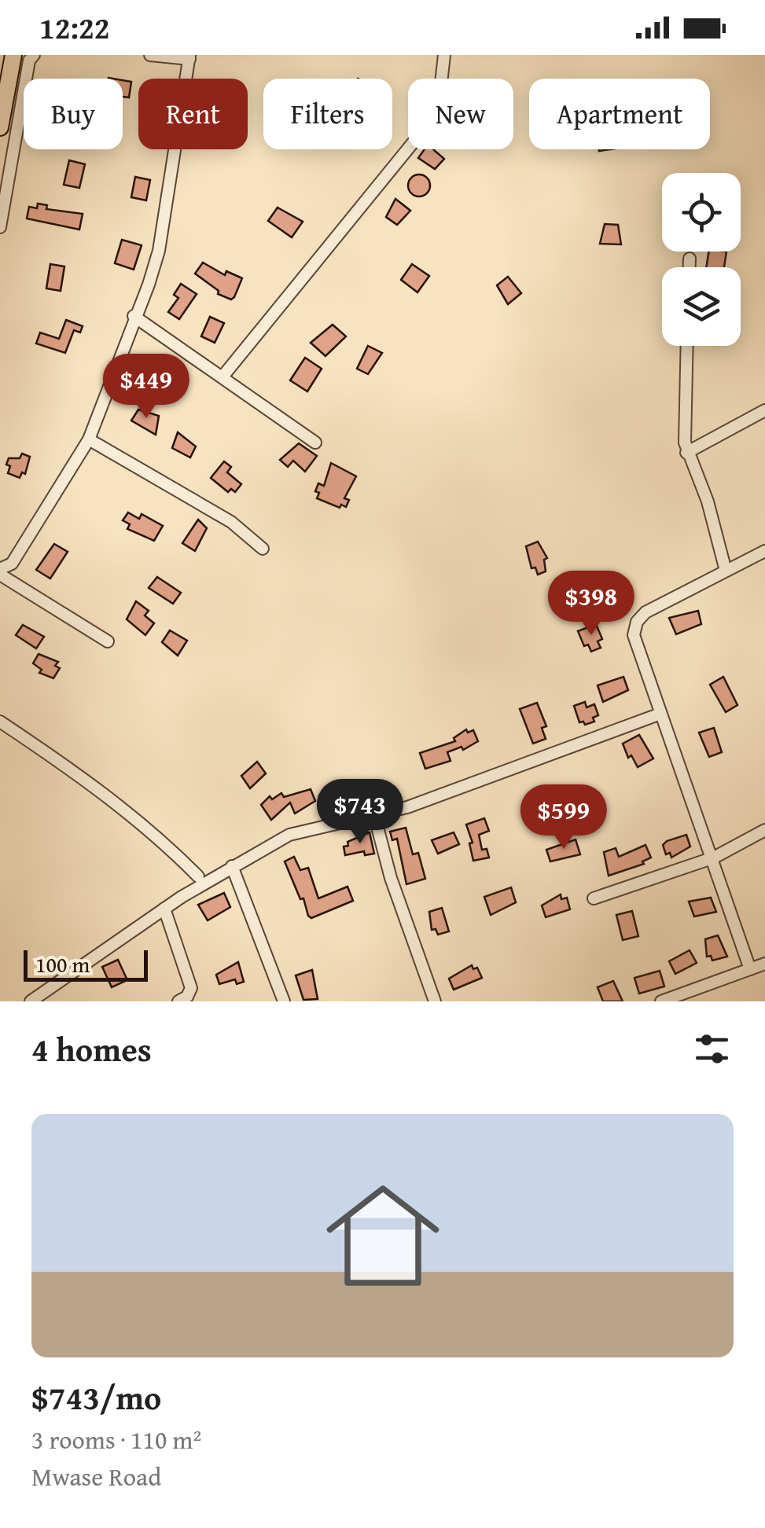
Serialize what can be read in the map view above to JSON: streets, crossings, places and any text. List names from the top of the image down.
{
  "scale_bar": "100 m",
  "page": {
    "status": "12:22",
    "chip": [
      "Buy",
      "Rent",
      "Filters",
      "New",
      "Apartment"
    ],
    "price": [
      "$449",
      "$398",
      "$743",
      "$599"
    ],
    "scale": "100 m",
    "heading": "4 homes",
    "list": [
      {
        "name": "$743/mo",
        "note": "3 rooms · 110 m² · Mwase Road"
      }
    ]
  }
}
